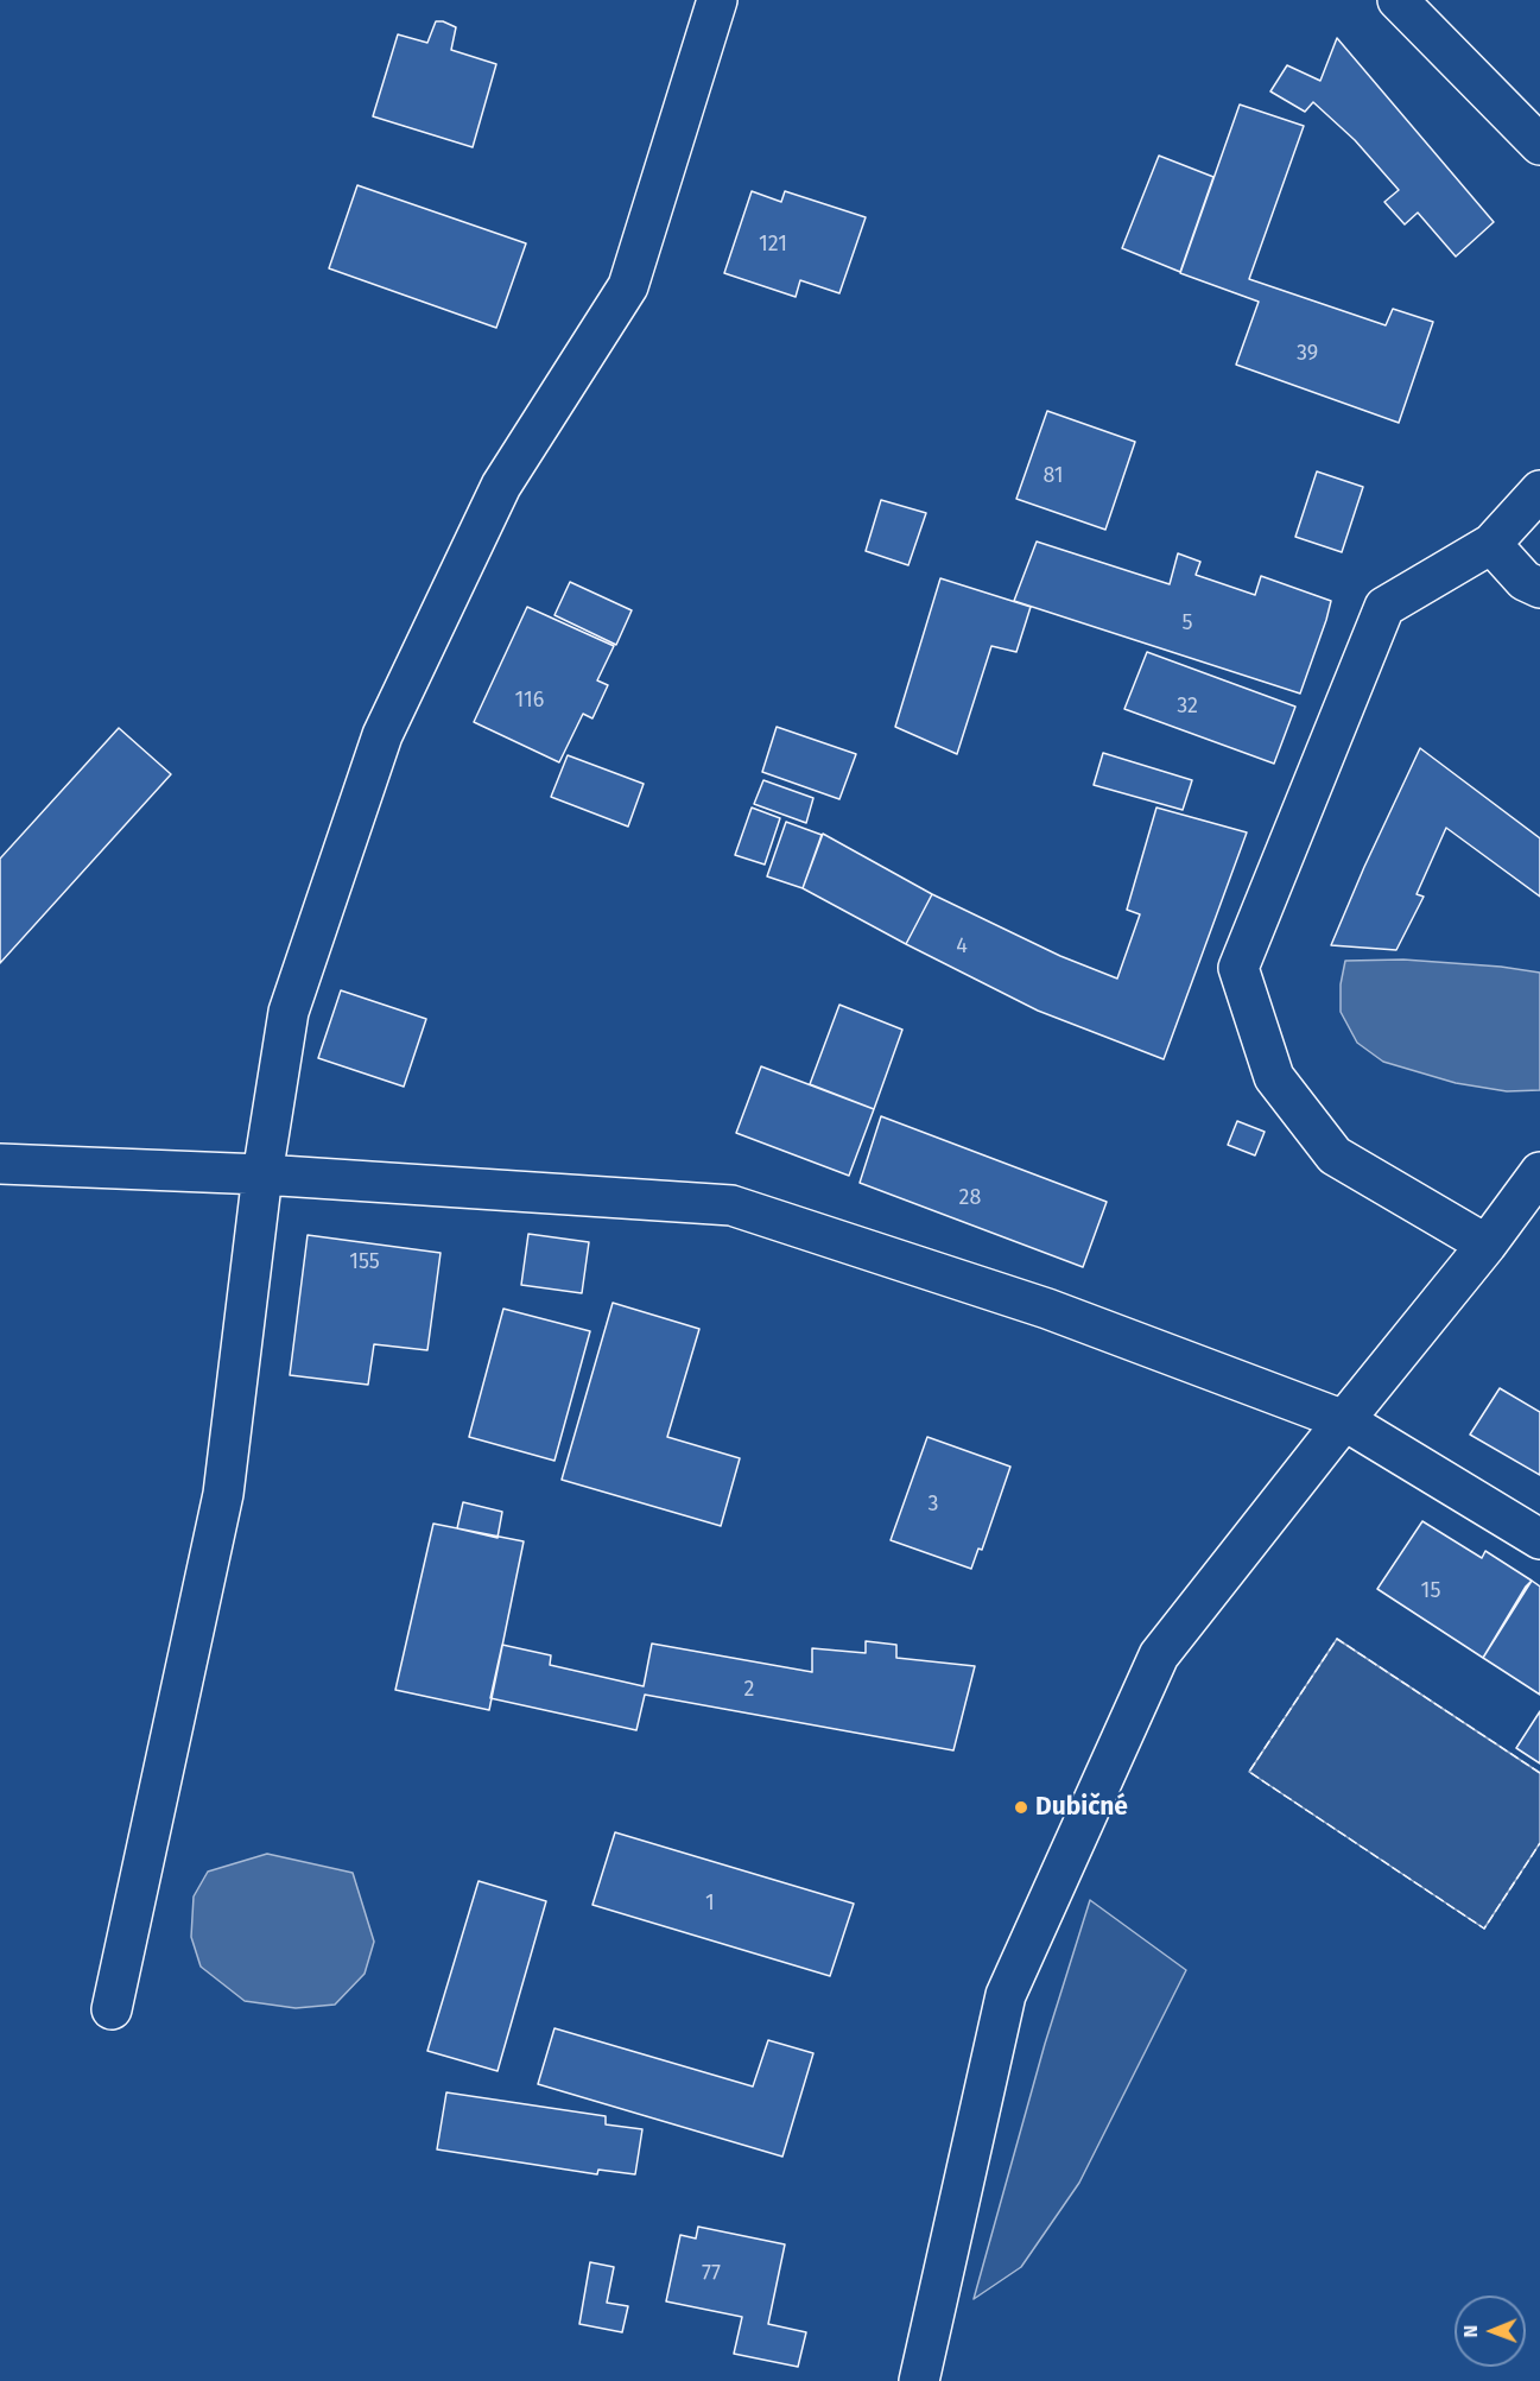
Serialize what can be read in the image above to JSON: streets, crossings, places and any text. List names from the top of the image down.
{
  "places": ["Dubičné"],
  "house_numbers": [
    "121",
    "39",
    "81",
    "5",
    "116",
    "32",
    "4",
    "28",
    "155",
    "3",
    "15",
    "2",
    "1",
    "77"
  ],
  "north": "left"
}
